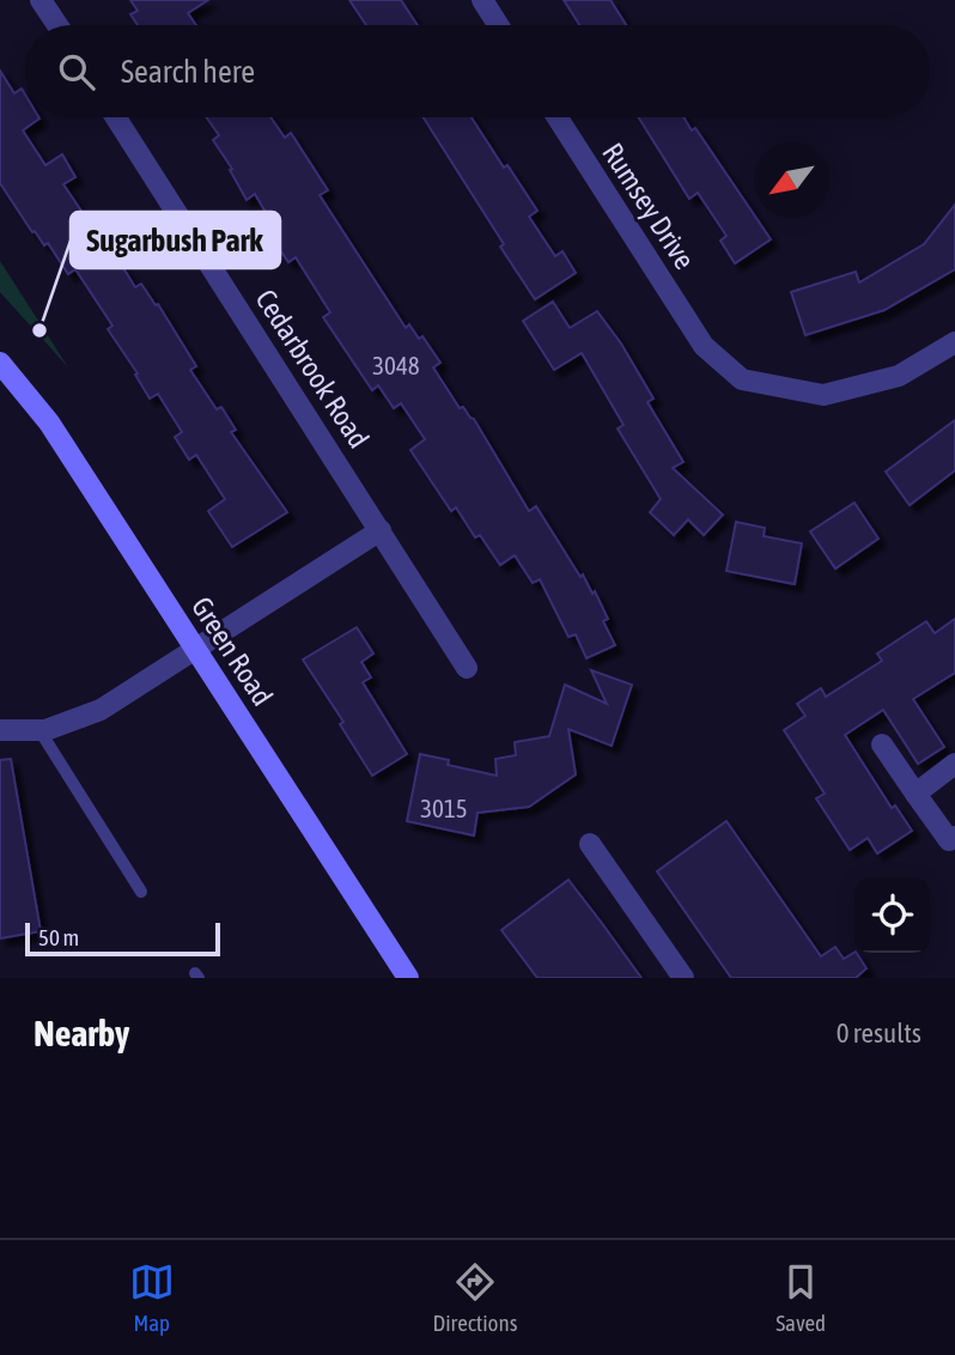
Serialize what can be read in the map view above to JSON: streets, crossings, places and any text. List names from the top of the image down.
{
  "streets": {
    "street": ["Rumsey Drive", "Cedarbrook Road", "Green Road"]
  },
  "places": ["Sugarbush Park"],
  "house_numbers": ["3048", "3015"],
  "scale_bar": "50 m",
  "north": "bottom left",
  "page": {
    "search": "Search here",
    "scale": "50 m",
    "heading": ["Nearby", "0 results"],
    "nav": ["Map", "Directions", "Saved"]
  }
}
